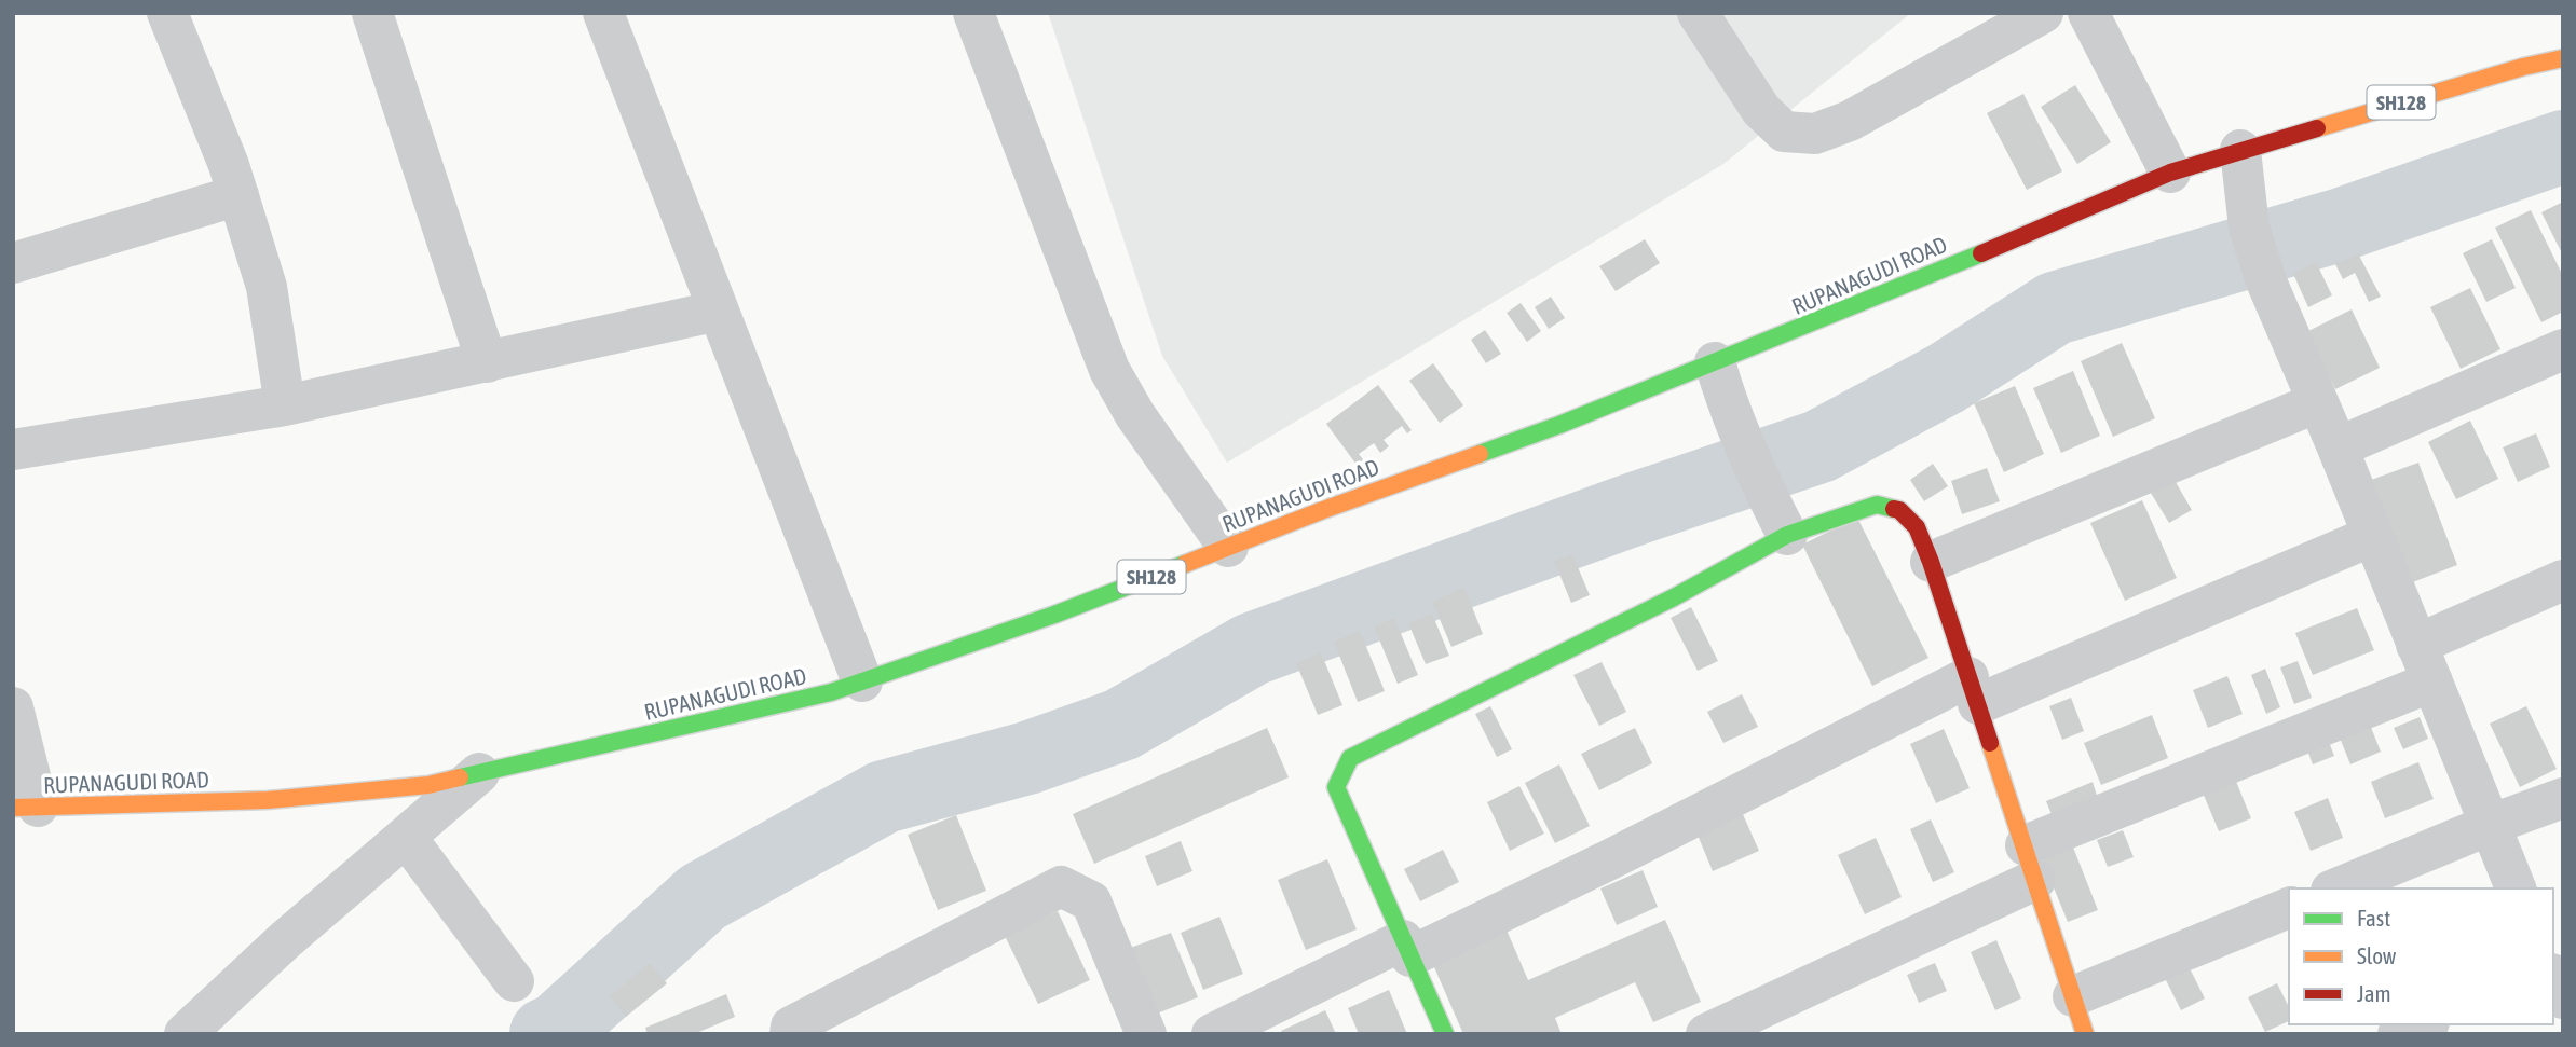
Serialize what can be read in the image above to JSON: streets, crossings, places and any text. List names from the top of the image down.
{
  "streets": {
    "main road": ["SH128", "RUPANAGUDI ROAD"]
  },
  "legend": ["Fast", "Slow", "Jam"]
}
